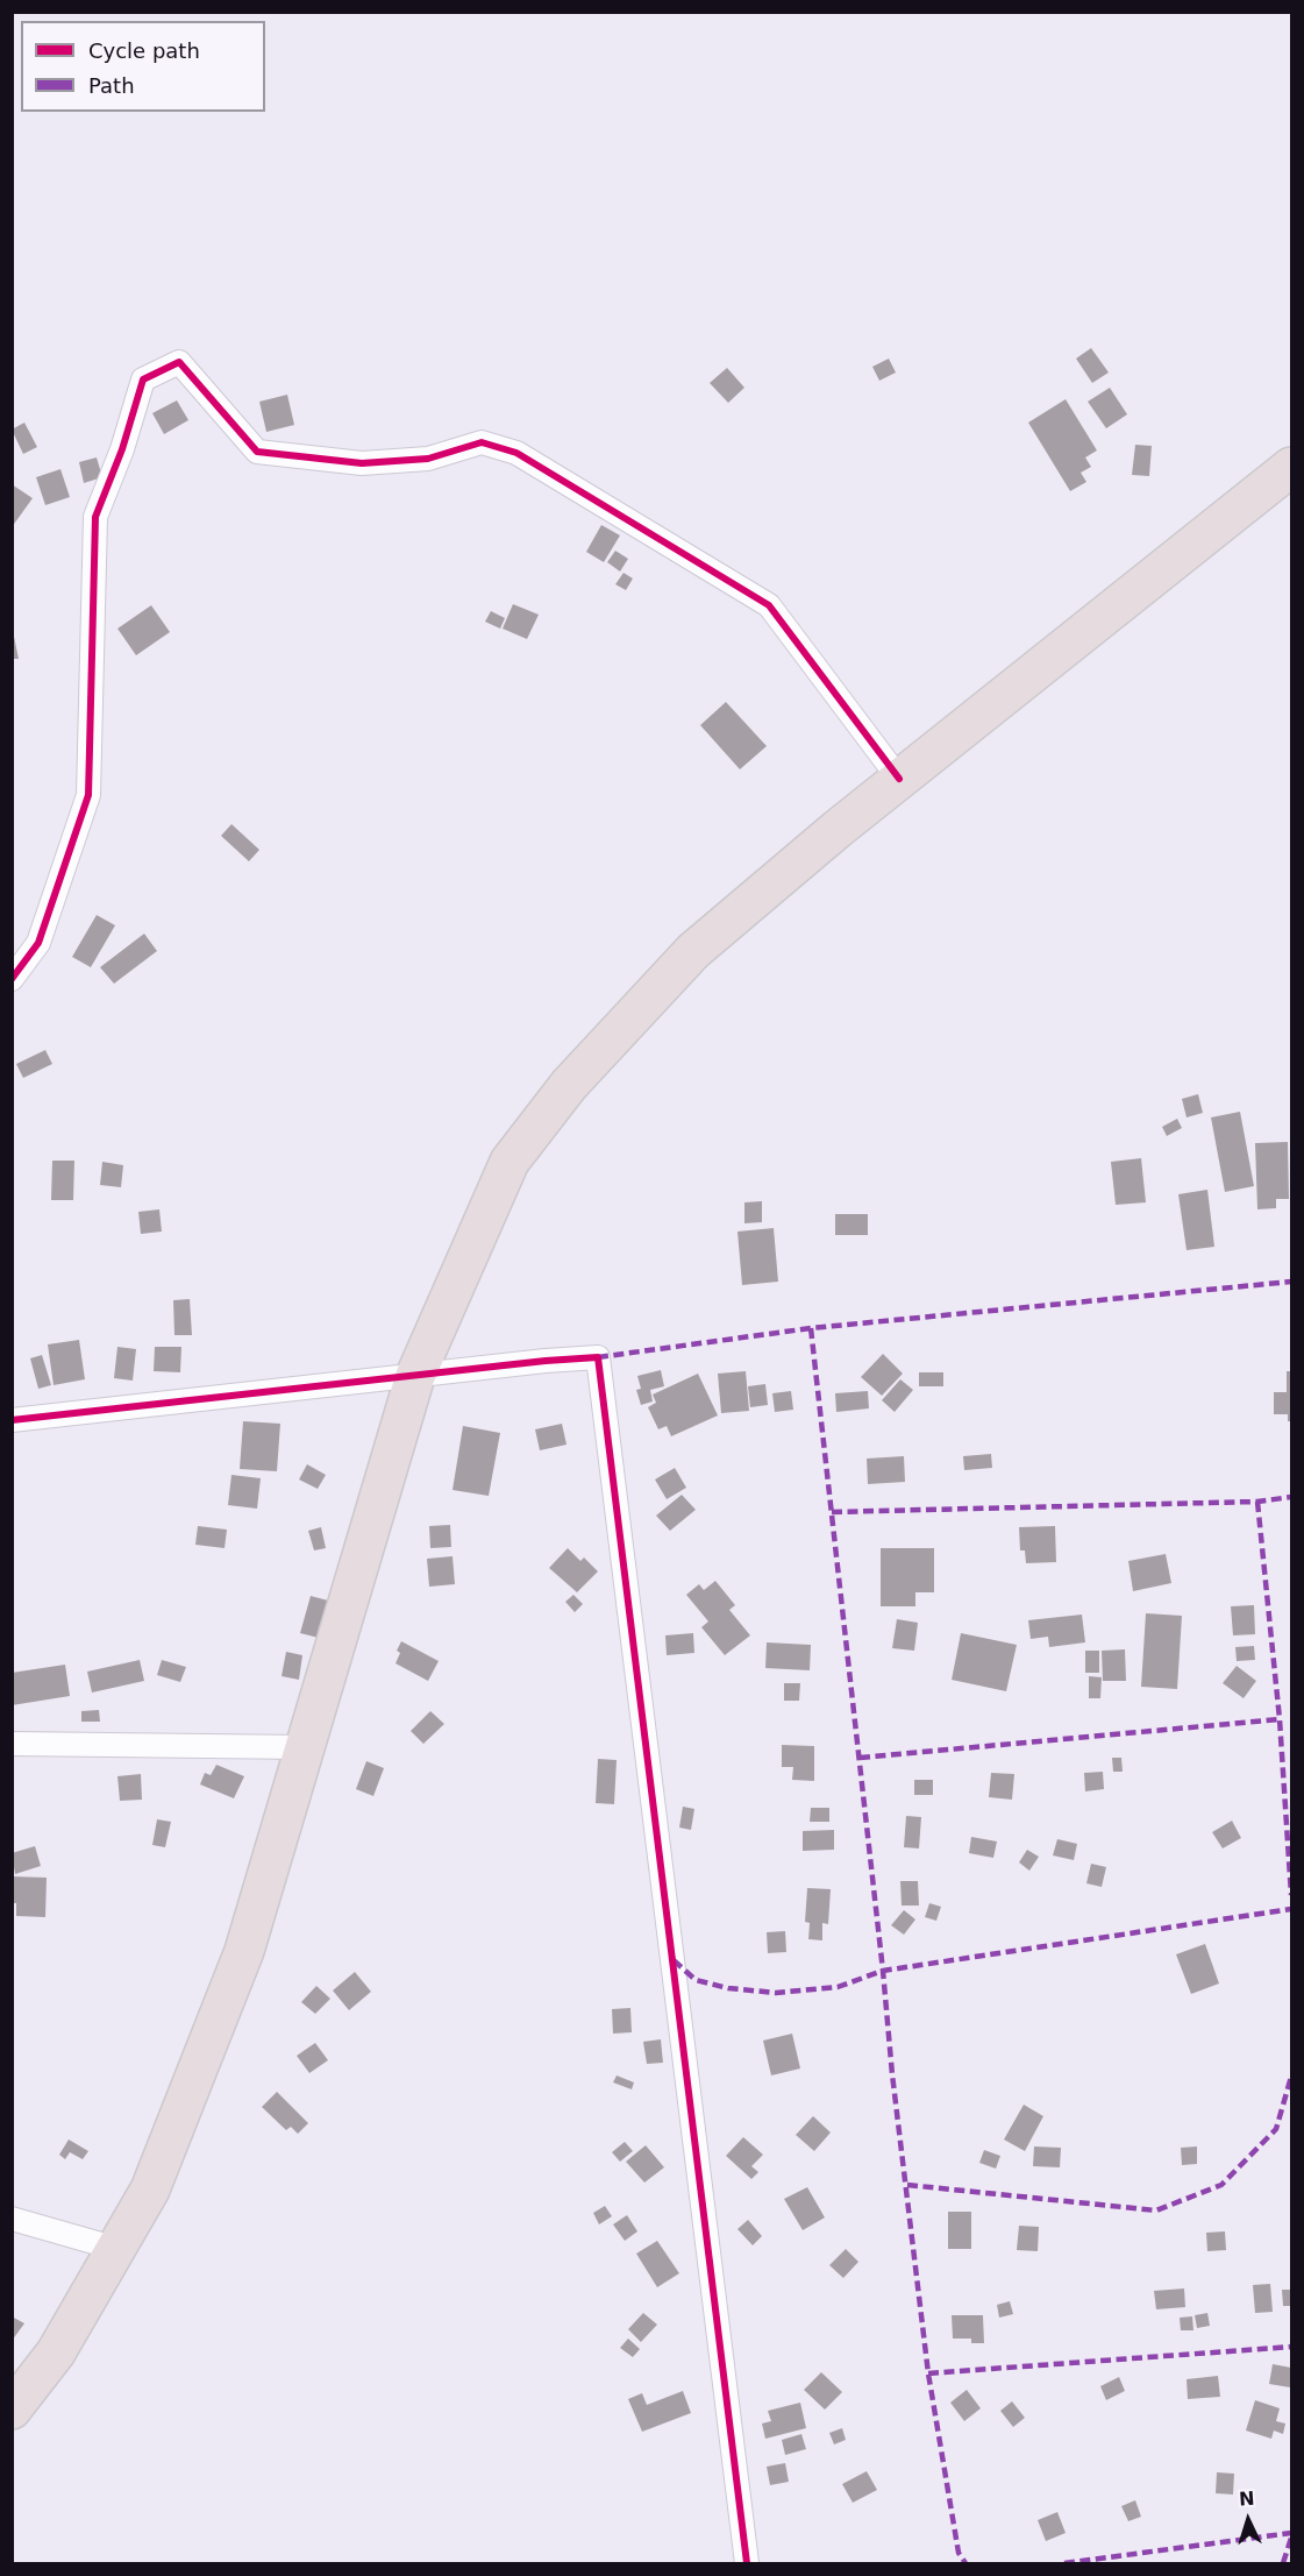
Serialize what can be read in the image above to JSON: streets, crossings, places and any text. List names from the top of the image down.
{
  "legend": ["Cycle path", "Path"],
  "north": "top"
}
